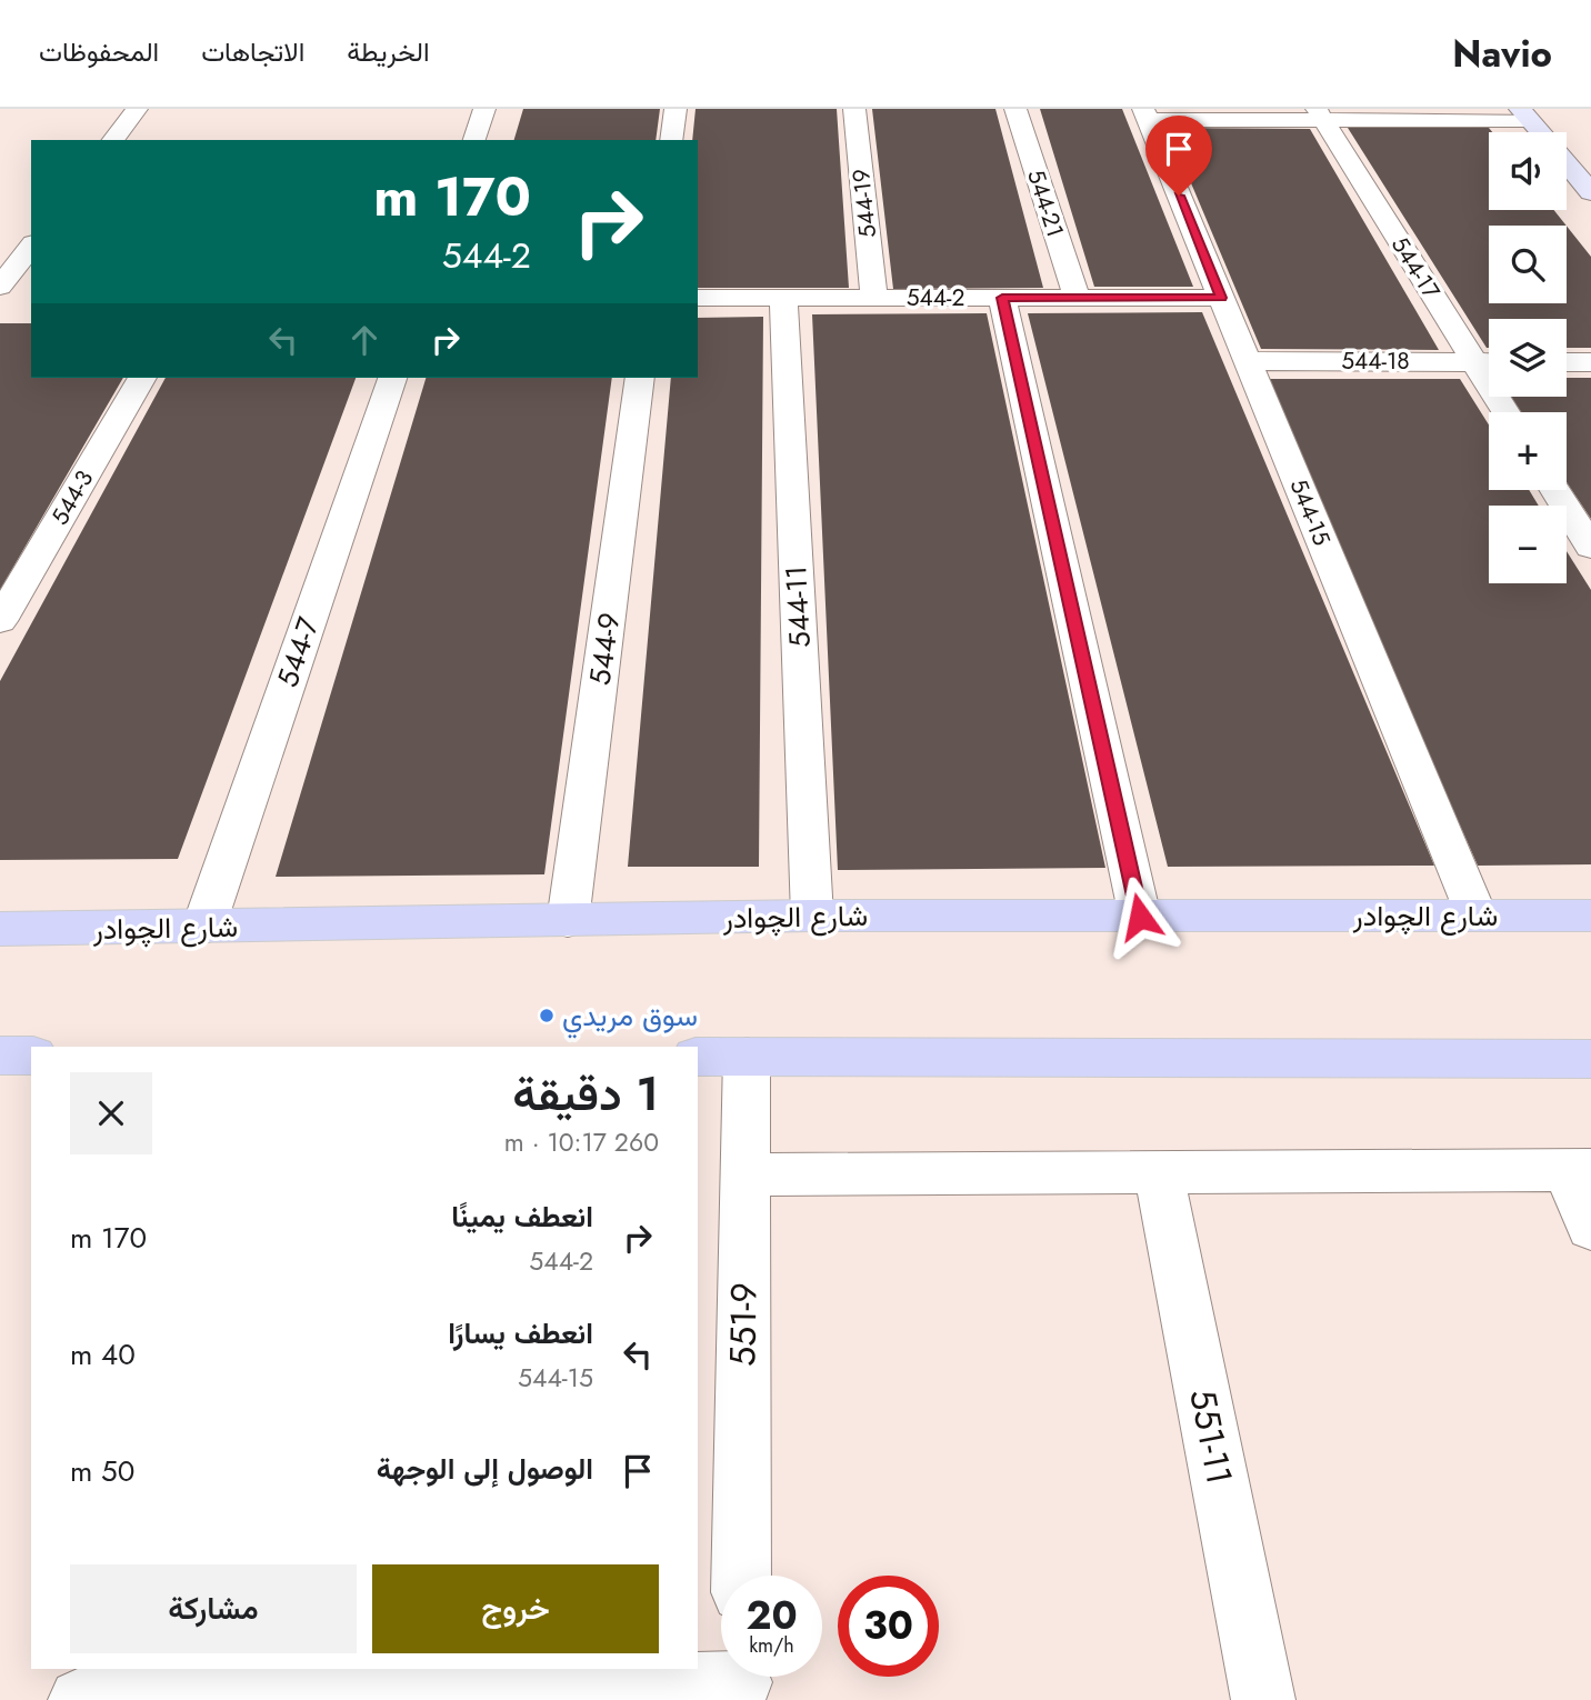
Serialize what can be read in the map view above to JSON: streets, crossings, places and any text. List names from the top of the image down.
{
  "streets": {
    "main road": ["شارع الچوادر"],
    "street": [
      "544-19",
      "544-21",
      "544-17",
      "544-2",
      "544-18",
      "544-3",
      "544-15",
      "544-11",
      "544-9",
      "544-7",
      "551-9",
      "551-11"
    ]
  },
  "crossings": [
    ["544-19", "544-2"],
    ["544-21", "544-2"],
    ["544-17", "544-18"],
    ["544-2", "544-15"],
    ["544-2", "544-11"],
    ["544-18", "544-15"],
    ["544-15", "شارع الچوادر"],
    ["544-11", "شارع الچوادر"],
    ["544-9", "شارع الچوادر"],
    ["544-7", "شارع الچوادر"]
  ],
  "places": ["سوق مريدي"],
  "page": {
    "header": "Navio",
    "nav": ["الخريطة", "الاتجاهات", "المحفوظات"],
    "map_buttons": ["+", "−"],
    "turn": ["170 m", "544-2"],
    "heading": ["1 دقيقة", "260 m · 10:17"],
    "list": [
      {
        "name": "انعطف يمينًا",
        "note": "544-2",
        "value": "170 m"
      },
      {
        "name": "انعطف يسارًا",
        "note": "544-15",
        "value": "40 m"
      },
      {
        "name": "الوصول إلى الوجهة",
        "value": "50 m"
      }
    ],
    "buttons": ["خروج", "مشاركة"],
    "speed": "20 km/h",
    "limit": "30"
  }
}
